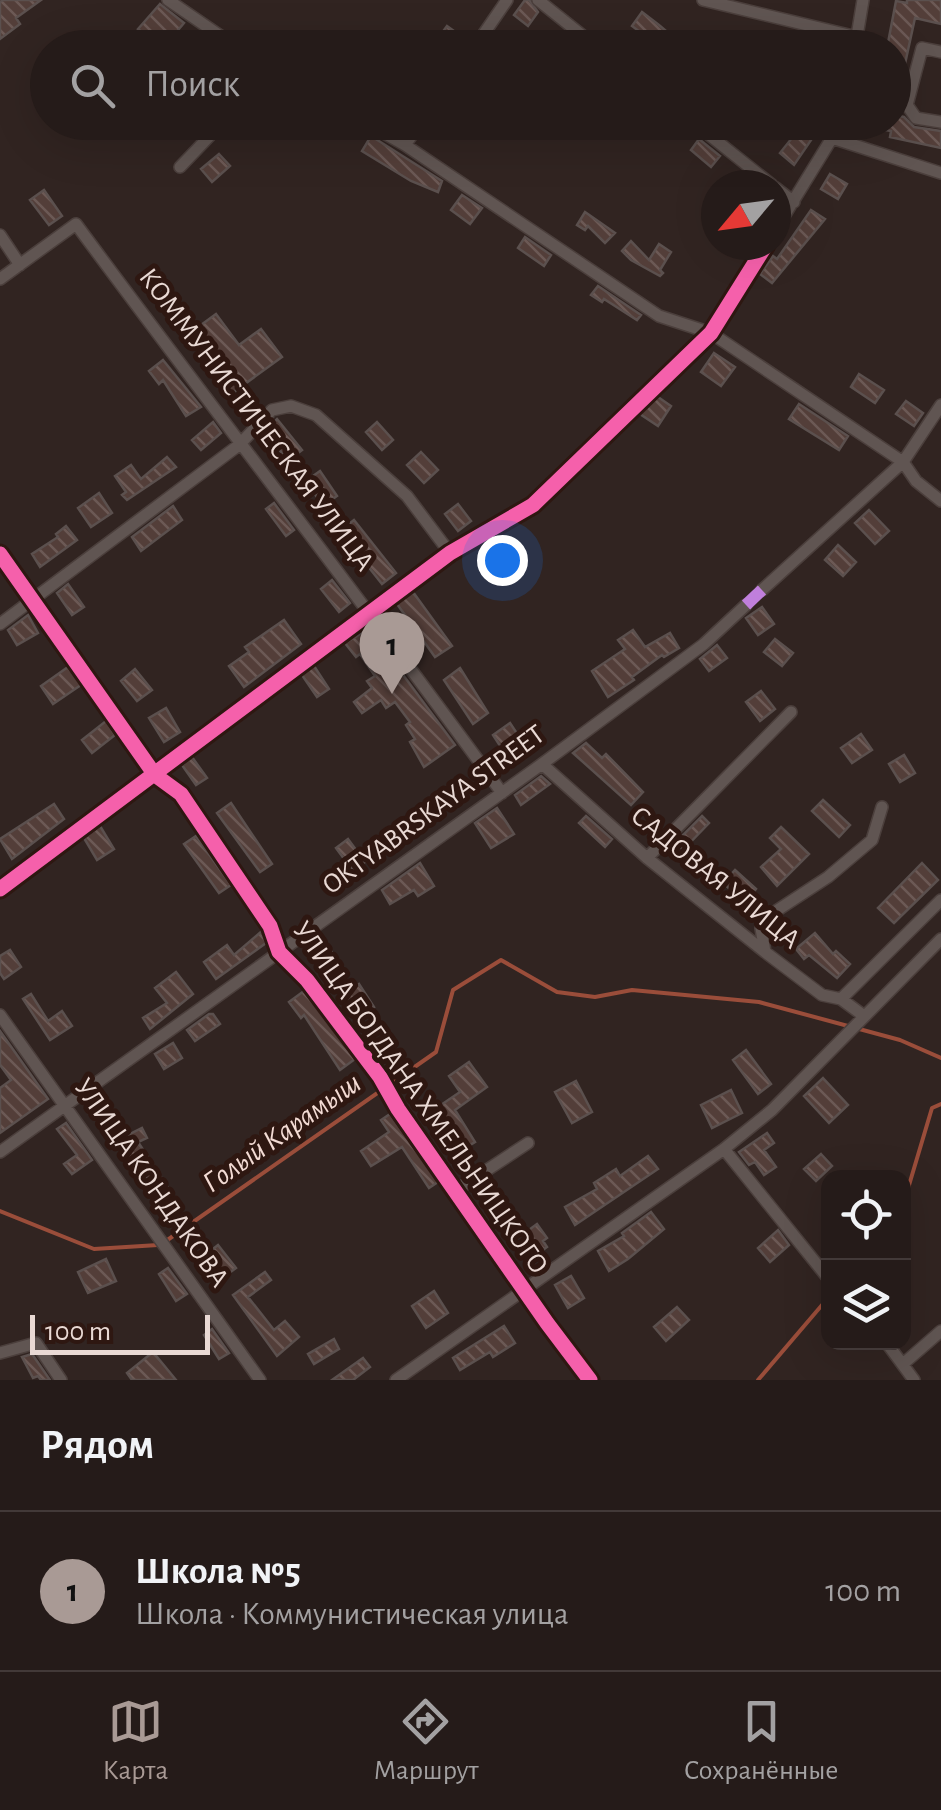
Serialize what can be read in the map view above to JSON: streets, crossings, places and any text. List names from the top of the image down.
{
  "streets": {
    "street": [
      "КОММУНИСТИЧЕСКАЯ УЛИЦА",
      "OKTYABRSKAYA STREET",
      "САДОВАЯ УЛИЦА",
      "УЛИЦА БОГДАНА ХМЕЛЬНИЦКОГО",
      "УЛИЦА КОНДАКОВА"
    ]
  },
  "crossings": [
    ["КОММУНИСТИЧЕСКАЯ УЛИЦА", "OKTYABRSKAYA STREET"],
    ["OKTYABRSKAYA STREET", "САДОВАЯ УЛИЦА"],
    ["OKTYABRSKAYA STREET", "УЛИЦА БОГДАНА ХМЕЛЬНИЦКОГО"],
    ["OKTYABRSKAYA STREET", "УЛИЦА КОНДАКОВА"]
  ],
  "water": ["Голый Карамыш"],
  "scale_bar": "100 m",
  "north": "bottom left",
  "page": {
    "search": "Поиск",
    "pins": "1",
    "scale": "100 m",
    "heading": "Рядом",
    "list": [
      {
        "mark": "1",
        "name": "Школа №5",
        "note": "Школа · Коммунистическая улица",
        "value": "100 m"
      }
    ],
    "nav": ["Карта", "Маршрут", "Сохранённые"]
  }
}
